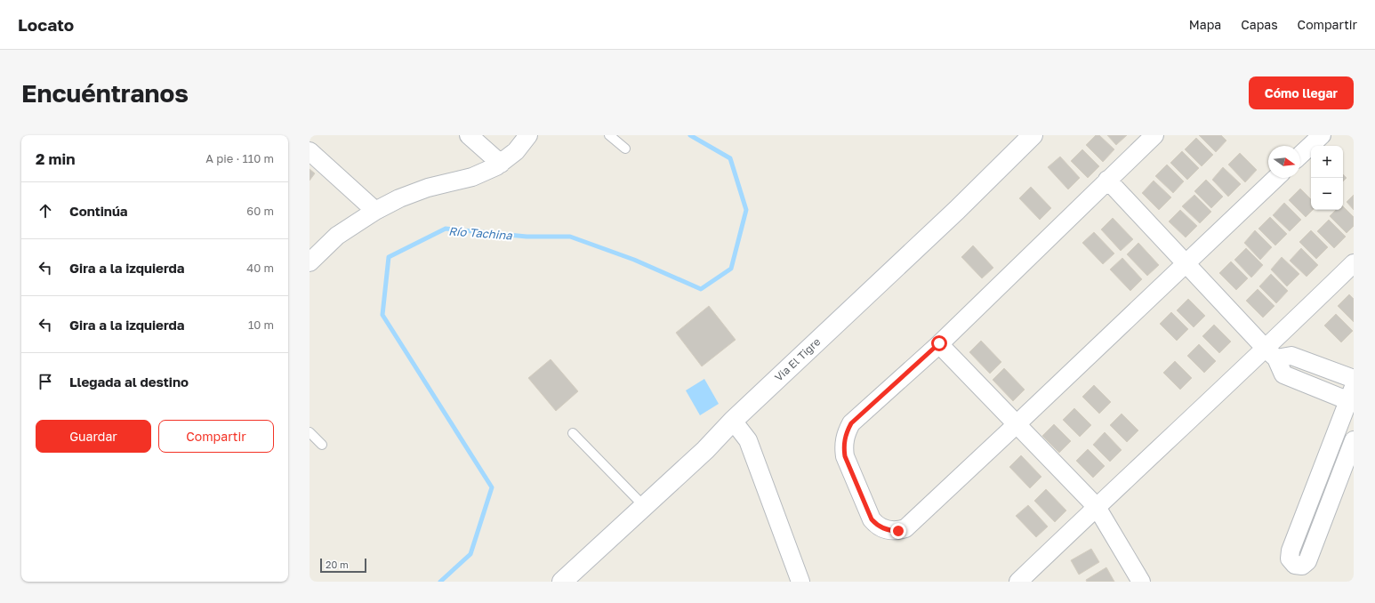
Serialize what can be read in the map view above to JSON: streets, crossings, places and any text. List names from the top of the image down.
{
  "streets": {
    "street": ["Via El Tigre"]
  },
  "water": ["Río Tachina"],
  "scale_bar": "20 m",
  "north": "right",
  "page": {
    "header": "Locato",
    "nav": ["Mapa", "Capas", "Compartir"],
    "buttons": [
      "Cómo llegar",
      ["Guardar", "Compartir"]
    ],
    "title": "Encuéntranos",
    "heading": ["2 min", "A pie · 110 m"],
    "map_buttons": ["+", "−"],
    "list": [
      ["Continúa", "60 m"],
      ["Gira a la izquierda", "40 m"],
      ["Gira a la izquierda", "10 m"],
      "Llegada al destino"
    ],
    "scale": "20 m"
  }
}
